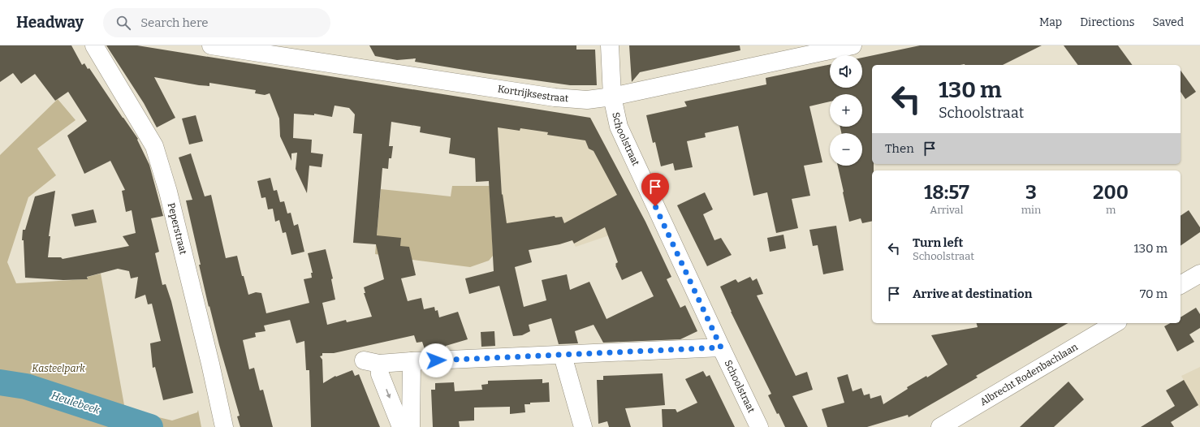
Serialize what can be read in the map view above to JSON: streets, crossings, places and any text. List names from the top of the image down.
{
  "streets": {
    "street": [
      "Kortrijksestraat",
      "Schoolstraat",
      "Peperstraat",
      "Albrecht Rodenbachlaan"
    ]
  },
  "crossings": [
    ["Kortrijksestraat", "Schoolstraat"]
  ],
  "water": ["Heulebeek"],
  "parks": ["Kasteelpark"],
  "page": {
    "header": "Headway",
    "search": "Search here",
    "nav": ["Map", "Directions", "Saved"],
    "map_buttons": ["+", "−"],
    "turn": ["130 m", "Schoolstraat"],
    "then": "Then",
    "eta": [
      "18:57",
      "Arrival",
      "3",
      "min",
      "200",
      "m"
    ],
    "list": [
      {
        "name": "Turn left",
        "note": "Schoolstraat",
        "value": "130 m"
      },
      {
        "name": "Arrive at destination",
        "value": "70 m"
      }
    ]
  }
}
